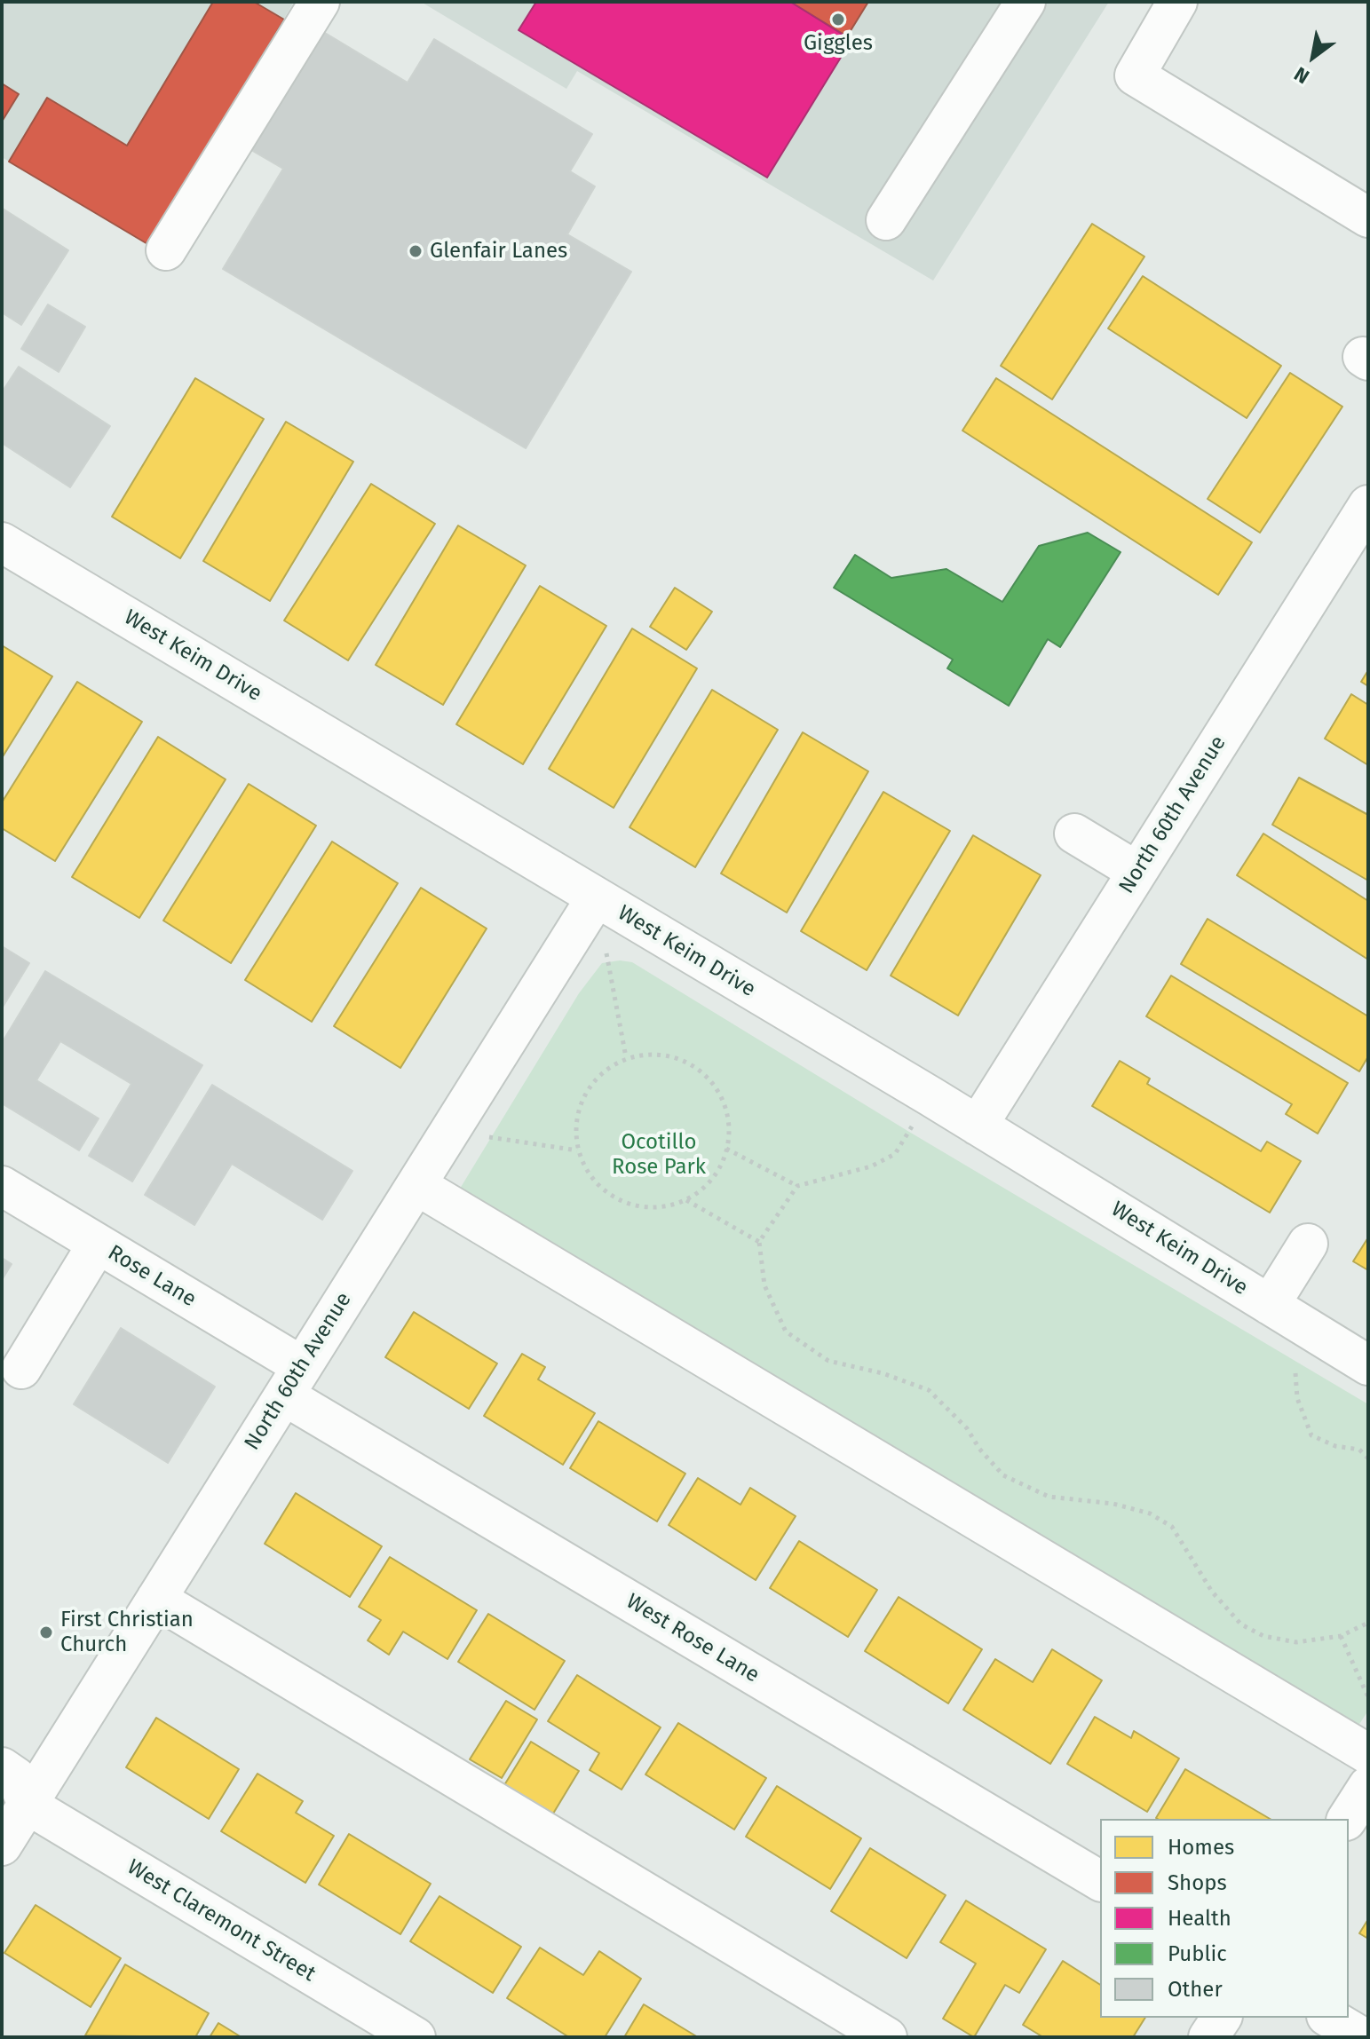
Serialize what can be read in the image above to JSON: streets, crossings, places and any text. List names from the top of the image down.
{
  "streets": {
    "street": [
      "West Keim Drive",
      "North 60th Avenue",
      "Rose Lane",
      "West Rose Lane",
      "West Claremont Street"
    ]
  },
  "crossings": [
    ["West Keim Drive", "North 60th Avenue"],
    ["North 60th Avenue", "Rose Lane"],
    ["North 60th Avenue", "West Rose Lane"],
    ["North 60th Avenue", "West Claremont Street"],
    ["Rose Lane", "West Rose Lane"]
  ],
  "parks": ["Ocotillo Rose Park"],
  "places": ["Giggles", "Glenfair Lanes", "First Christian Church"],
  "legend": [
    "Homes",
    "Shops",
    "Health",
    "Public",
    "Other"
  ],
  "north": "bottom left"
}
